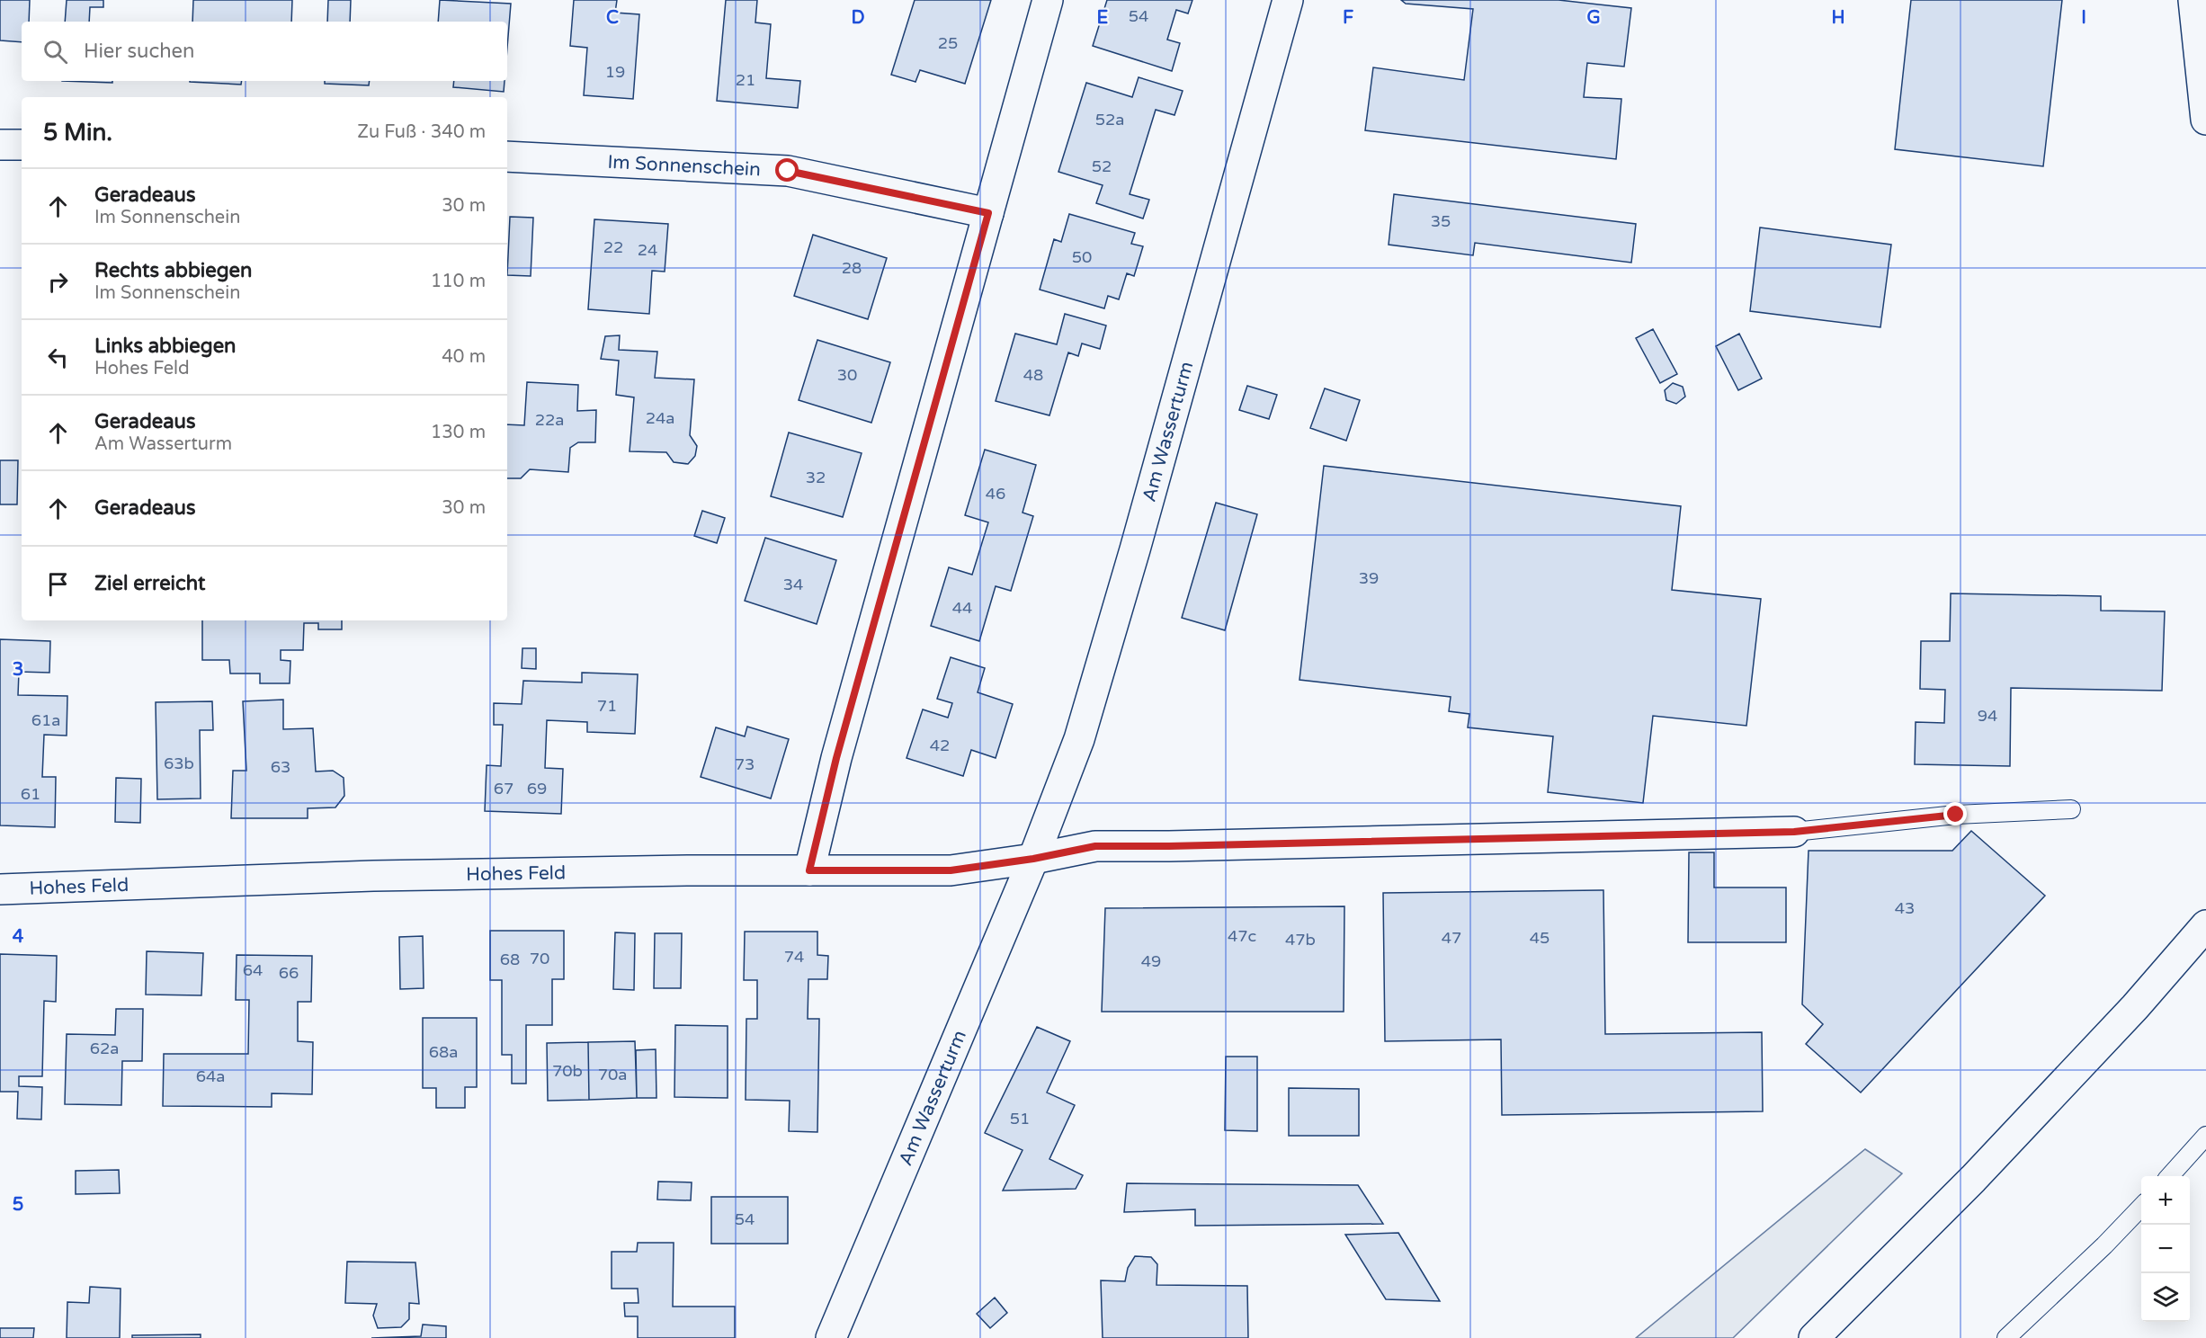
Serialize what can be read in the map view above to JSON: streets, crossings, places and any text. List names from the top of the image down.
{
  "streets": {
    "street": ["Im Sonnenschein", "Am Wasserturm", "Hohes Feld"]
  },
  "crossings": [
    ["Am Wasserturm", "Hohes Feld"]
  ],
  "house_numbers": [
    "54",
    "25",
    "19",
    "21",
    "52a",
    "52",
    "35",
    "22",
    "24",
    "50",
    "28",
    "30",
    "48",
    "24a",
    "22a",
    "32",
    "46",
    "39",
    "34",
    "44",
    "71",
    "94",
    "61a",
    "42",
    "63b",
    "73",
    "63",
    "67",
    "69",
    "61",
    "43",
    "47c",
    "47",
    "45",
    "47b",
    "74",
    "70",
    "68",
    "49",
    "64",
    "66",
    "62a",
    "68a",
    "70b",
    "70a",
    "64a",
    "51",
    "54"
  ],
  "page": {
    "search": "Hier suchen",
    "heading": ["5 Min.", "Zu Fuß · 340 m"],
    "list": [
      ["Geradeaus", "Im Sonnenschein", "30 m"],
      ["Rechts abbiegen", "Im Sonnenschein", "110 m"],
      ["Links abbiegen", "Hohes Feld", "40 m"],
      ["Geradeaus", "Am Wasserturm", "130 m"],
      ["Geradeaus", "30 m"],
      "Ziel erreicht"
    ],
    "map_buttons": ["+", "−"]
  },
  "grid": {
    "columns": [
      "C",
      "D",
      "E",
      "F",
      "G",
      "H",
      "I"
    ],
    "rows": ["3", "4", "5"]
  }
}
